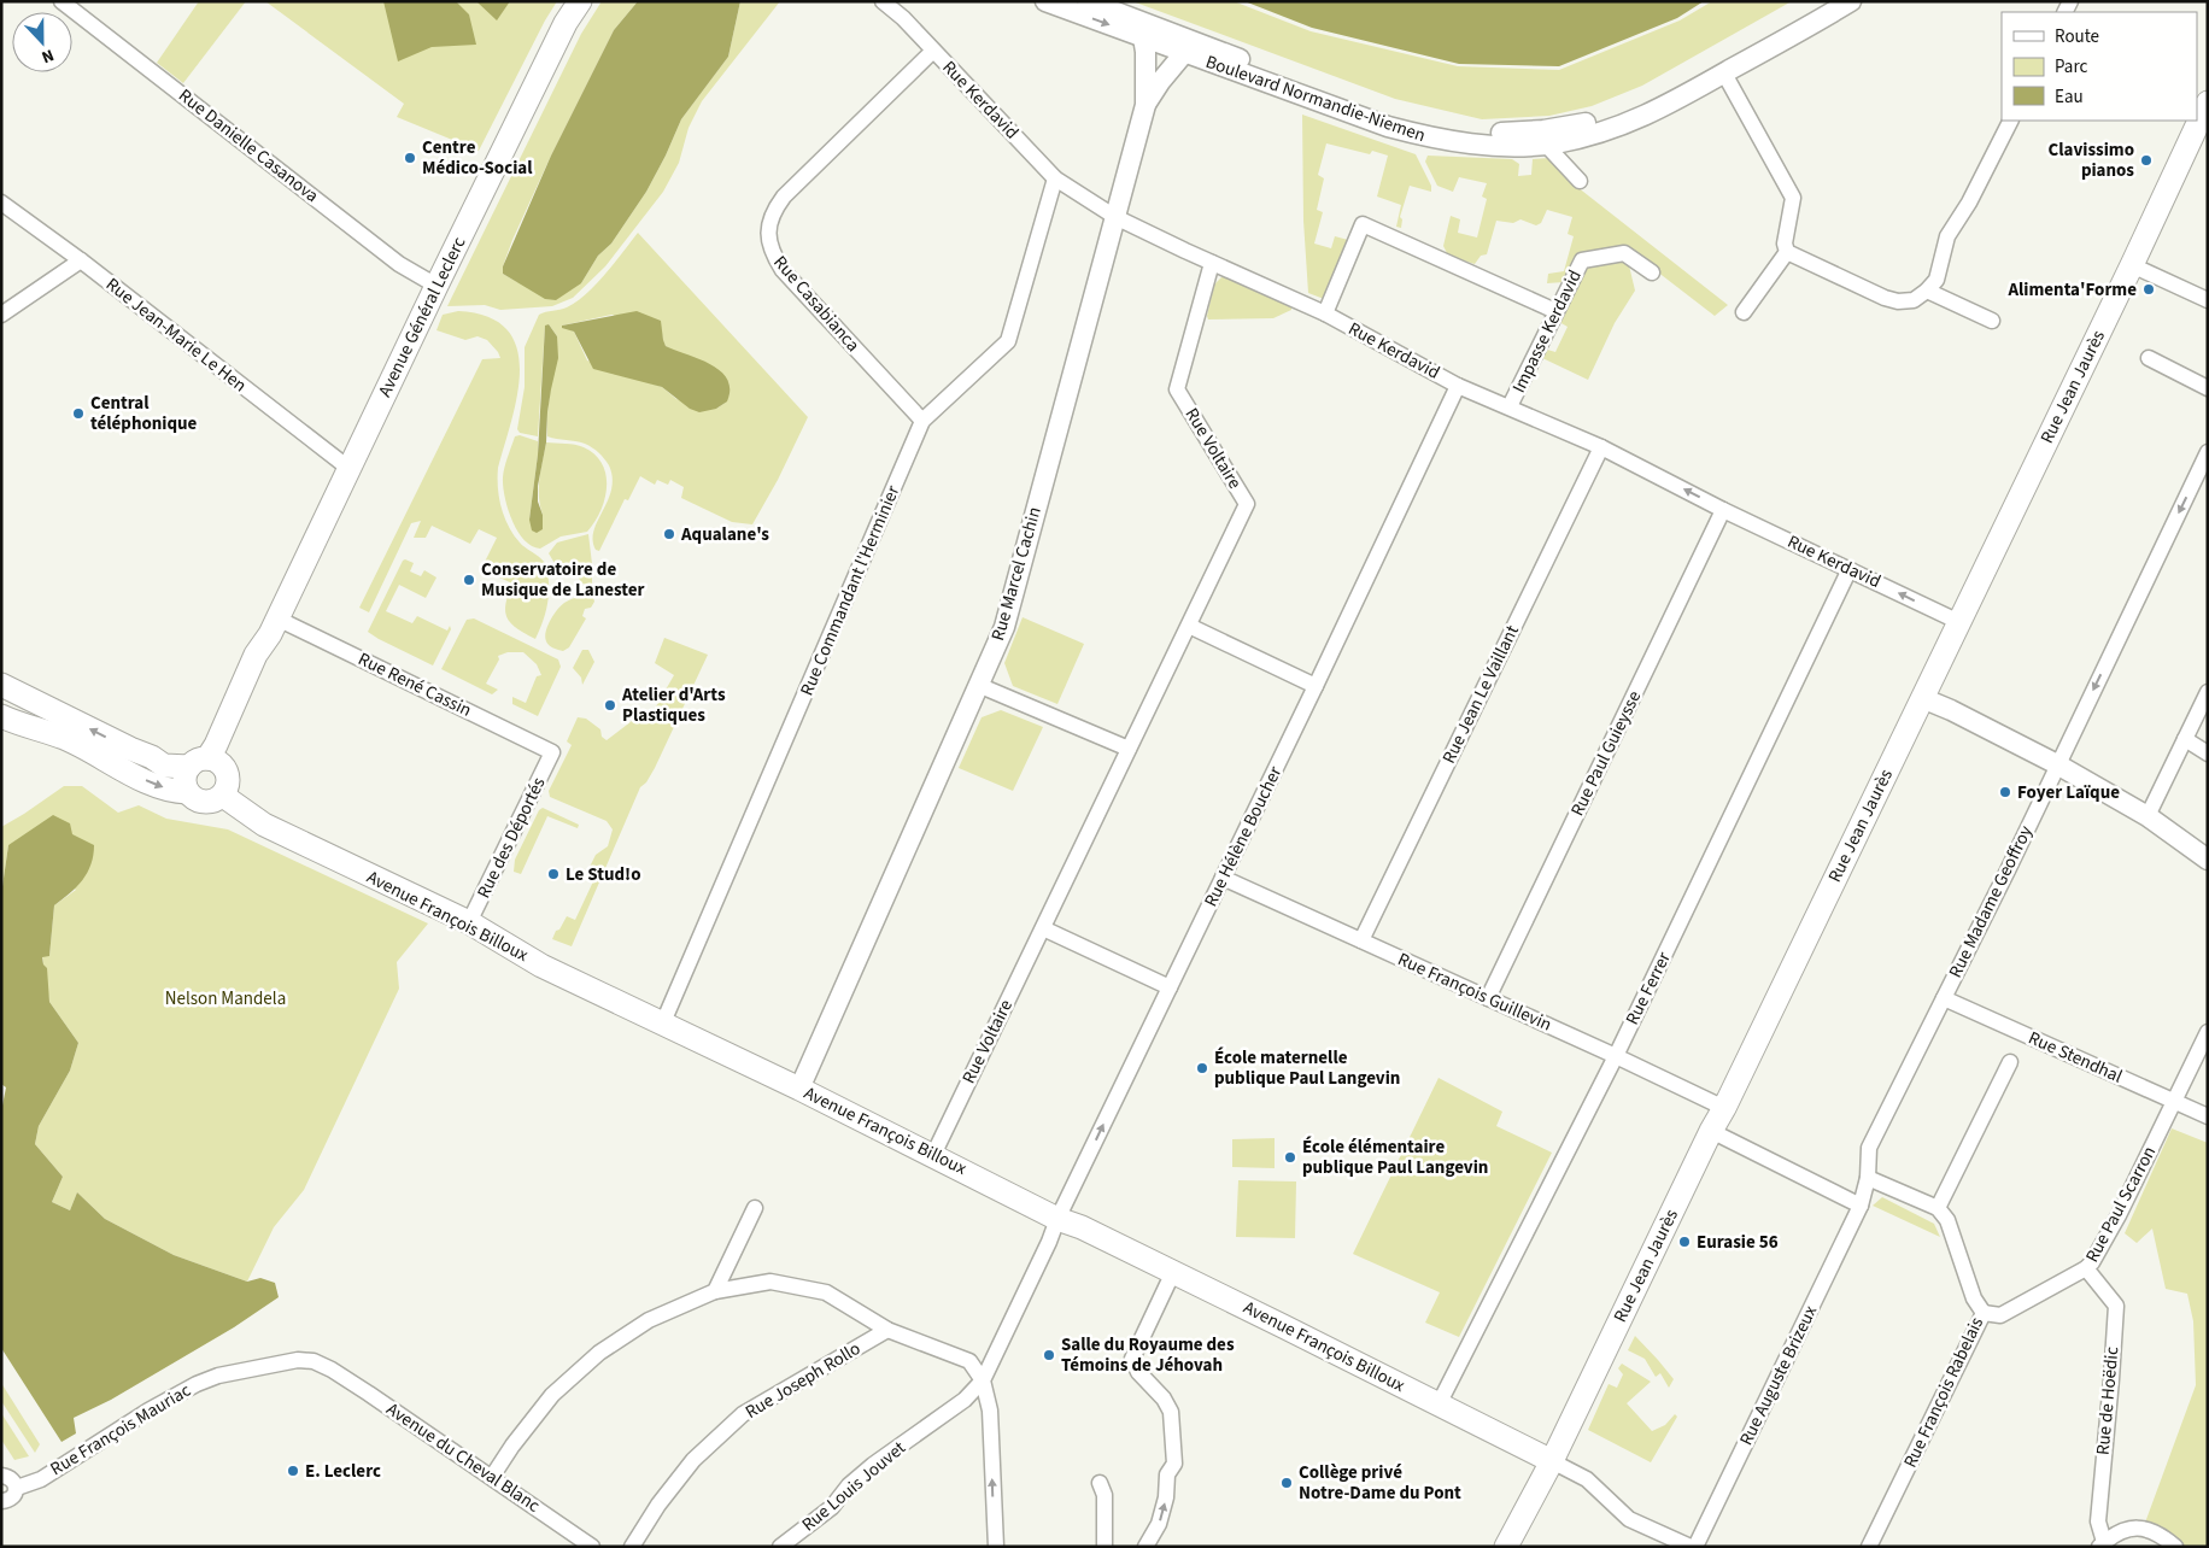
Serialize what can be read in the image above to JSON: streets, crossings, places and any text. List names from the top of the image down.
{
  "streets": {
    "main road": ["Avenue Général Leclerc", "Rue Jean Jaurès", "Avenue François Billoux"],
    "street": [
      "Boulevard Normandie-Niemen",
      "Rue Kerdavid",
      "Rue Danielle Casanova",
      "Rue Casabianca",
      "Impasse Kerdavid",
      "Rue Jean-Marie Le Hen",
      "Rue Voltaire",
      "Rue Marcel Cachin",
      "Rue Commandant l'Herminier",
      "Rue René Cassin",
      "Rue Jean Le Vaillant",
      "Rue Paul Guieysse",
      "Rue Hélène Boucher",
      "Rue des Déportés",
      "Rue Madame Geoffroy",
      "Rue Ferrer",
      "Rue François Guillevin",
      "Rue Stendhal",
      "Rue Paul Scarron",
      "Rue Auguste Brizeux",
      "Rue Joseph Rollo",
      "Rue François Rabelais",
      "Rue de Hoëdic",
      "Rue François Mauriac",
      "Avenue du Cheval Blanc",
      "Rue Louis Jouvet"
    ]
  },
  "crossings": [
    ["Boulevard Normandie-Niemen", "Rue Marcel Cachin"],
    ["Rue Kerdavid", "Rue Casabianca"],
    ["Rue Kerdavid", "Impasse Kerdavid"],
    ["Rue Kerdavid", "Rue Jean Jaurès"],
    ["Rue Kerdavid", "Rue Voltaire"],
    ["Rue Kerdavid", "Rue Marcel Cachin"],
    ["Rue Kerdavid", "Rue Commandant l'Herminier"],
    ["Rue Kerdavid", "Rue Jean Le Vaillant"],
    ["Rue Kerdavid", "Rue Paul Guieysse"],
    ["Rue Kerdavid", "Rue Hélène Boucher"],
    ["Rue Kerdavid", "Rue Ferrer"],
    ["Rue Danielle Casanova", "Avenue Général Leclerc"],
    ["Rue Casabianca", "Rue Commandant l'Herminier"],
    ["Avenue Général Leclerc", "Rue Jean-Marie Le Hen"],
    ["Avenue Général Leclerc", "Rue René Cassin"],
    ["Avenue Général Leclerc", "Avenue François Billoux"],
    ["Rue Jean Jaurès", "Avenue François Billoux"],
    ["Rue Jean Jaurès", "Rue François Guillevin"],
    ["Rue Voltaire", "Avenue François Billoux"],
    ["Rue Marcel Cachin", "Avenue François Billoux"],
    ["Rue Commandant l'Herminier", "Avenue François Billoux"],
    ["Rue René Cassin", "Rue des Déportés"],
    ["Rue Jean Le Vaillant", "Rue François Guillevin"],
    ["Rue Paul Guieysse", "Rue François Guillevin"],
    ["Rue Hélène Boucher", "Avenue François Billoux"],
    ["Rue Hélène Boucher", "Rue François Guillevin"],
    ["Rue Hélène Boucher", "Rue Louis Jouvet"],
    ["Rue des Déportés", "Avenue François Billoux"],
    ["Rue Madame Geoffroy", "Rue Stendhal"],
    ["Rue Madame Geoffroy", "Rue Auguste Brizeux"],
    ["Avenue François Billoux", "Rue Ferrer"],
    ["Rue Ferrer", "Rue François Guillevin"],
    ["Rue Stendhal", "Rue Paul Scarron"],
    ["Rue Paul Scarron", "Rue François Rabelais"],
    ["Rue Paul Scarron", "Rue de Hoëdic"],
    ["Rue François Mauriac", "Avenue du Cheval Blanc"]
  ],
  "parks": ["Nelson Mandela"],
  "places": [
    "Centre Médico-Social",
    "Clavissimo pianos",
    "Alimenta'Forme",
    "Central téléphonique",
    "Aqualane's",
    "Conservatoire de Musique de Lanester",
    "Atelier d'Arts Plastiques",
    "Foyer Laïque",
    "Le Stud!o",
    "École maternelle publique Paul Langevin",
    "École élémentaire publique Paul Langevin",
    "Eurasie 56",
    "Salle du Royaume des Témoins de Jéhovah",
    "E. Leclerc",
    "Collège privé Notre-Dame du Pont"
  ],
  "legend": ["Route", "Parc", "Eau"],
  "north": "bottom"
}
